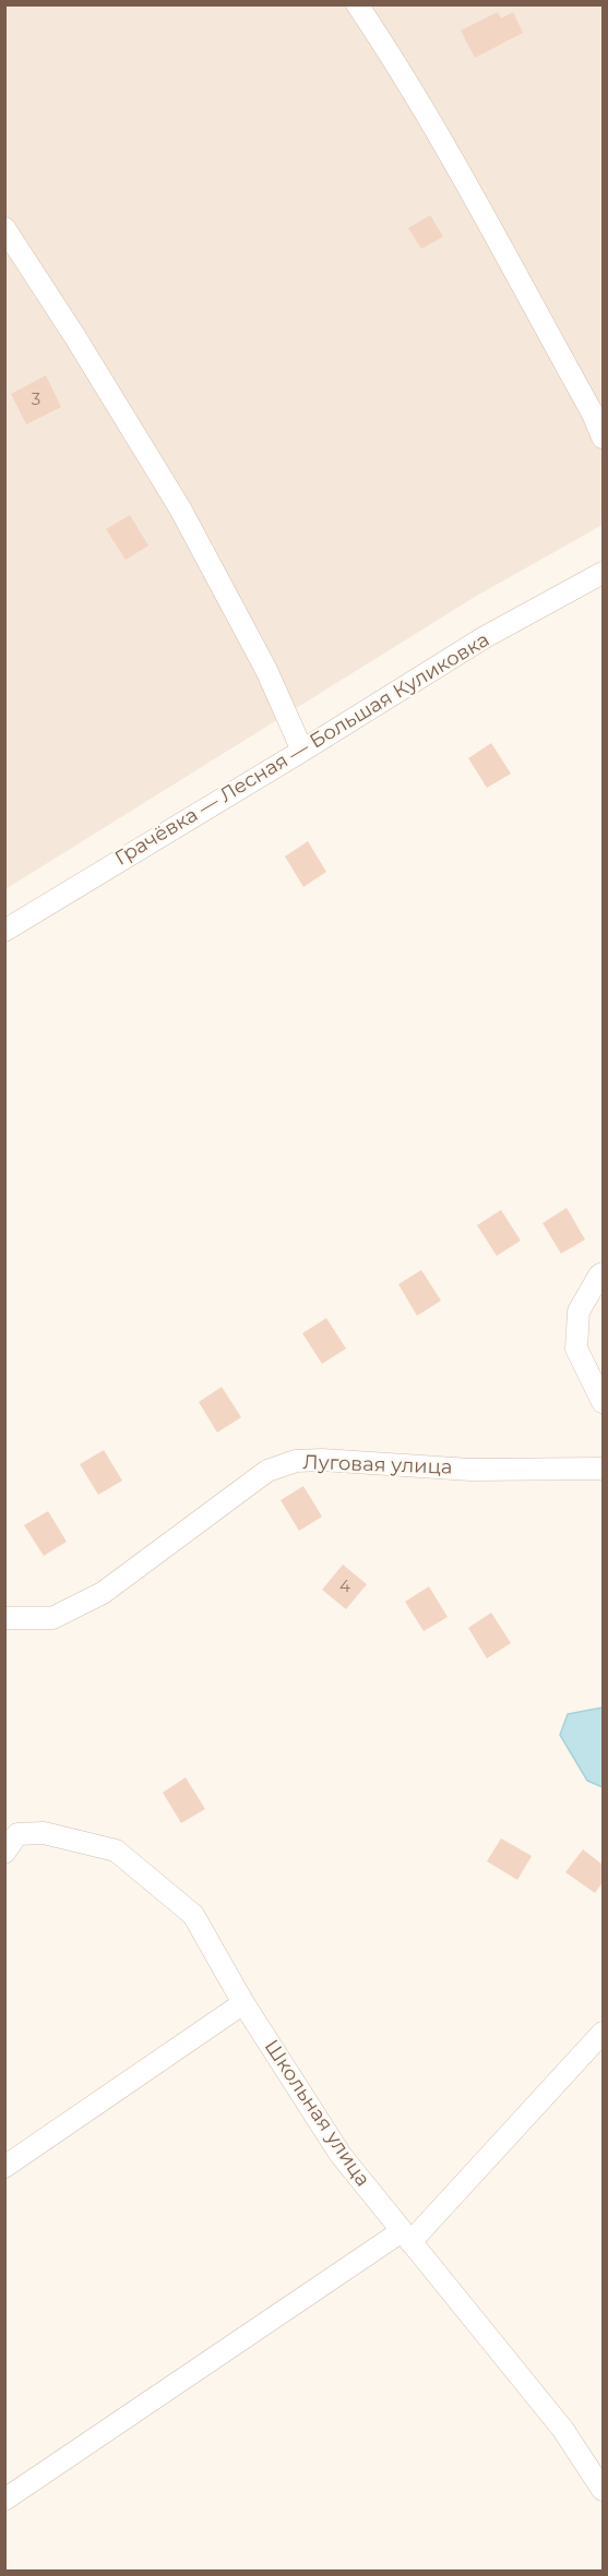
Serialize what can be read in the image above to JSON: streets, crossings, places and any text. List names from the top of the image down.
{
  "streets": {
    "street": ["Грачёвка — Лесная — Большая Куликовка", "Луговая улица", "Школьная улица"]
  },
  "house_numbers": ["3", "4"]
}
